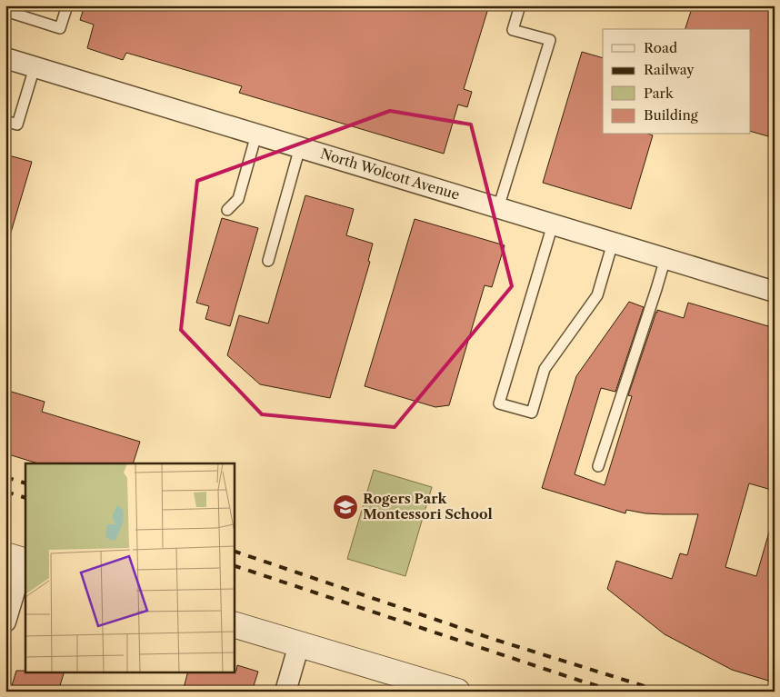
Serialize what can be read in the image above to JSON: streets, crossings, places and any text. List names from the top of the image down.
{
  "streets": {
    "street": ["North Wolcott Avenue"]
  },
  "places": {
    "school or university": ["Rogers Park Montessori School"]
  },
  "legend": [
    "Road",
    "Railway",
    "Park",
    "Building"
  ]
}
